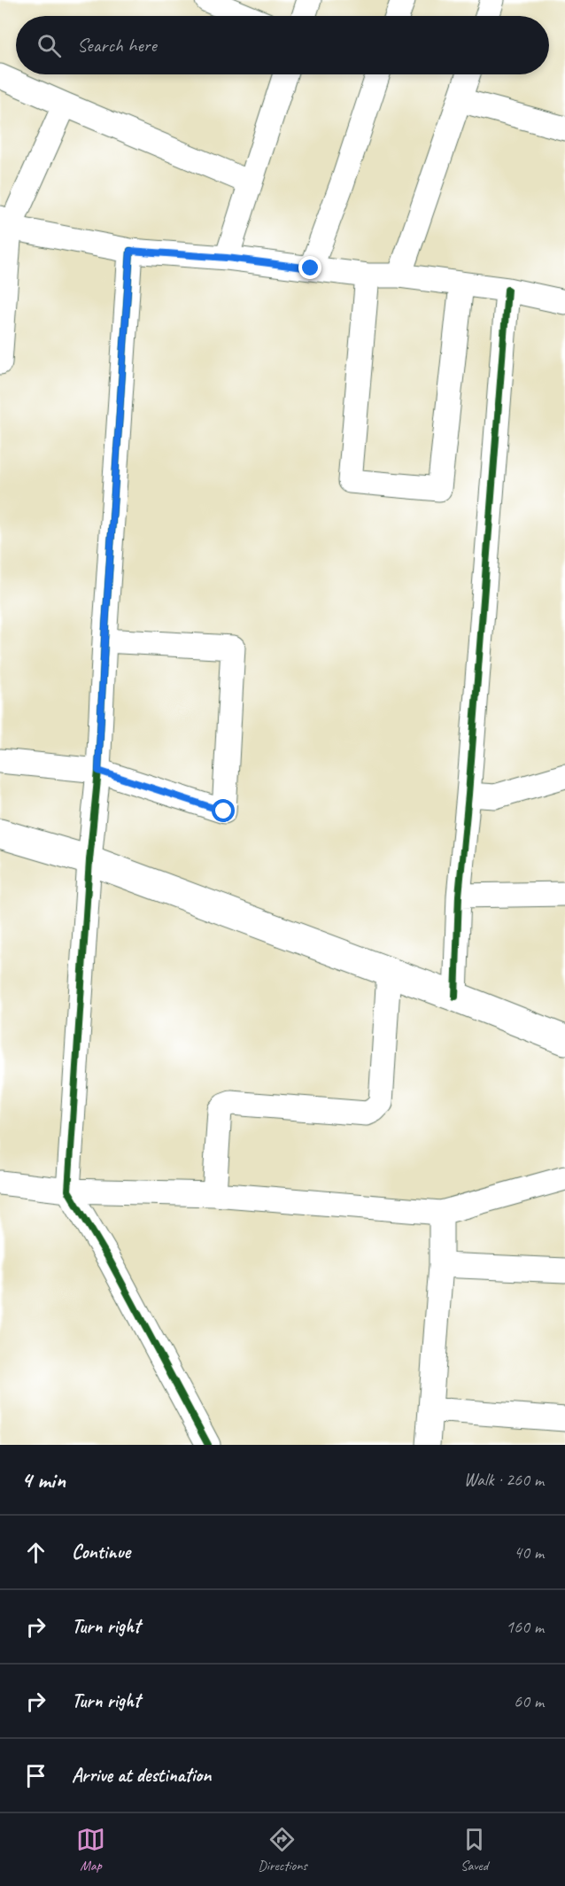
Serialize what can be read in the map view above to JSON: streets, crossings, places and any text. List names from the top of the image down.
{
  "page": {
    "search": "Search here",
    "heading": ["4 min", "Walk · 260 m"],
    "list": [
      ["Continue", "40 m"],
      ["Turn right", "160 m"],
      ["Turn right", "60 m"],
      "Arrive at destination"
    ],
    "nav": ["Map", "Directions", "Saved"]
  }
}
